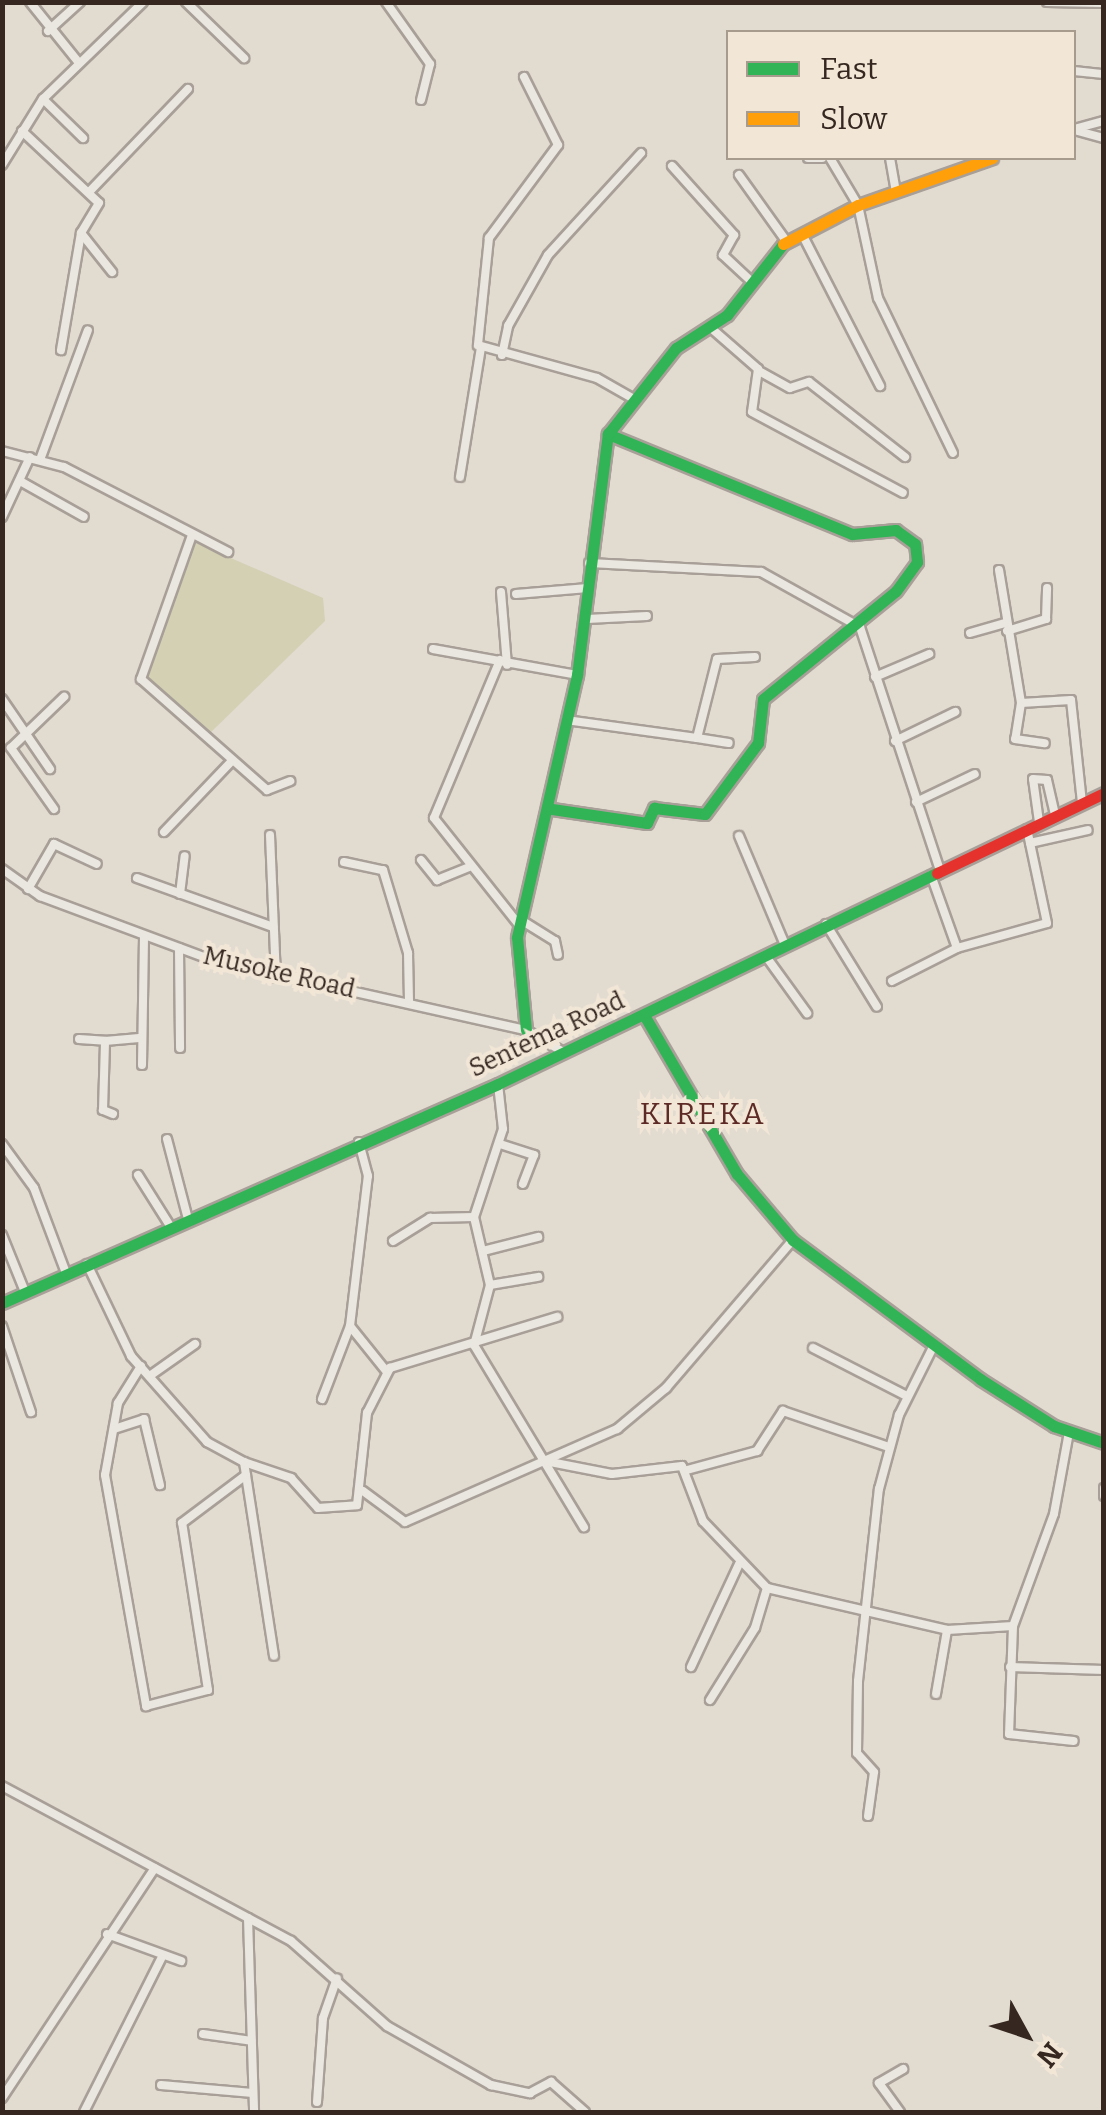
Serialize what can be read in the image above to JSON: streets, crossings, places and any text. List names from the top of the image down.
{
  "streets": {
    "street": ["Musoke Road", "Sentema Road"]
  },
  "crossings": [
    ["Musoke Road", "Sentema Road"]
  ],
  "districts": ["KIREKA"],
  "legend": ["Fast", "Slow"],
  "north": "bottom right"
}
